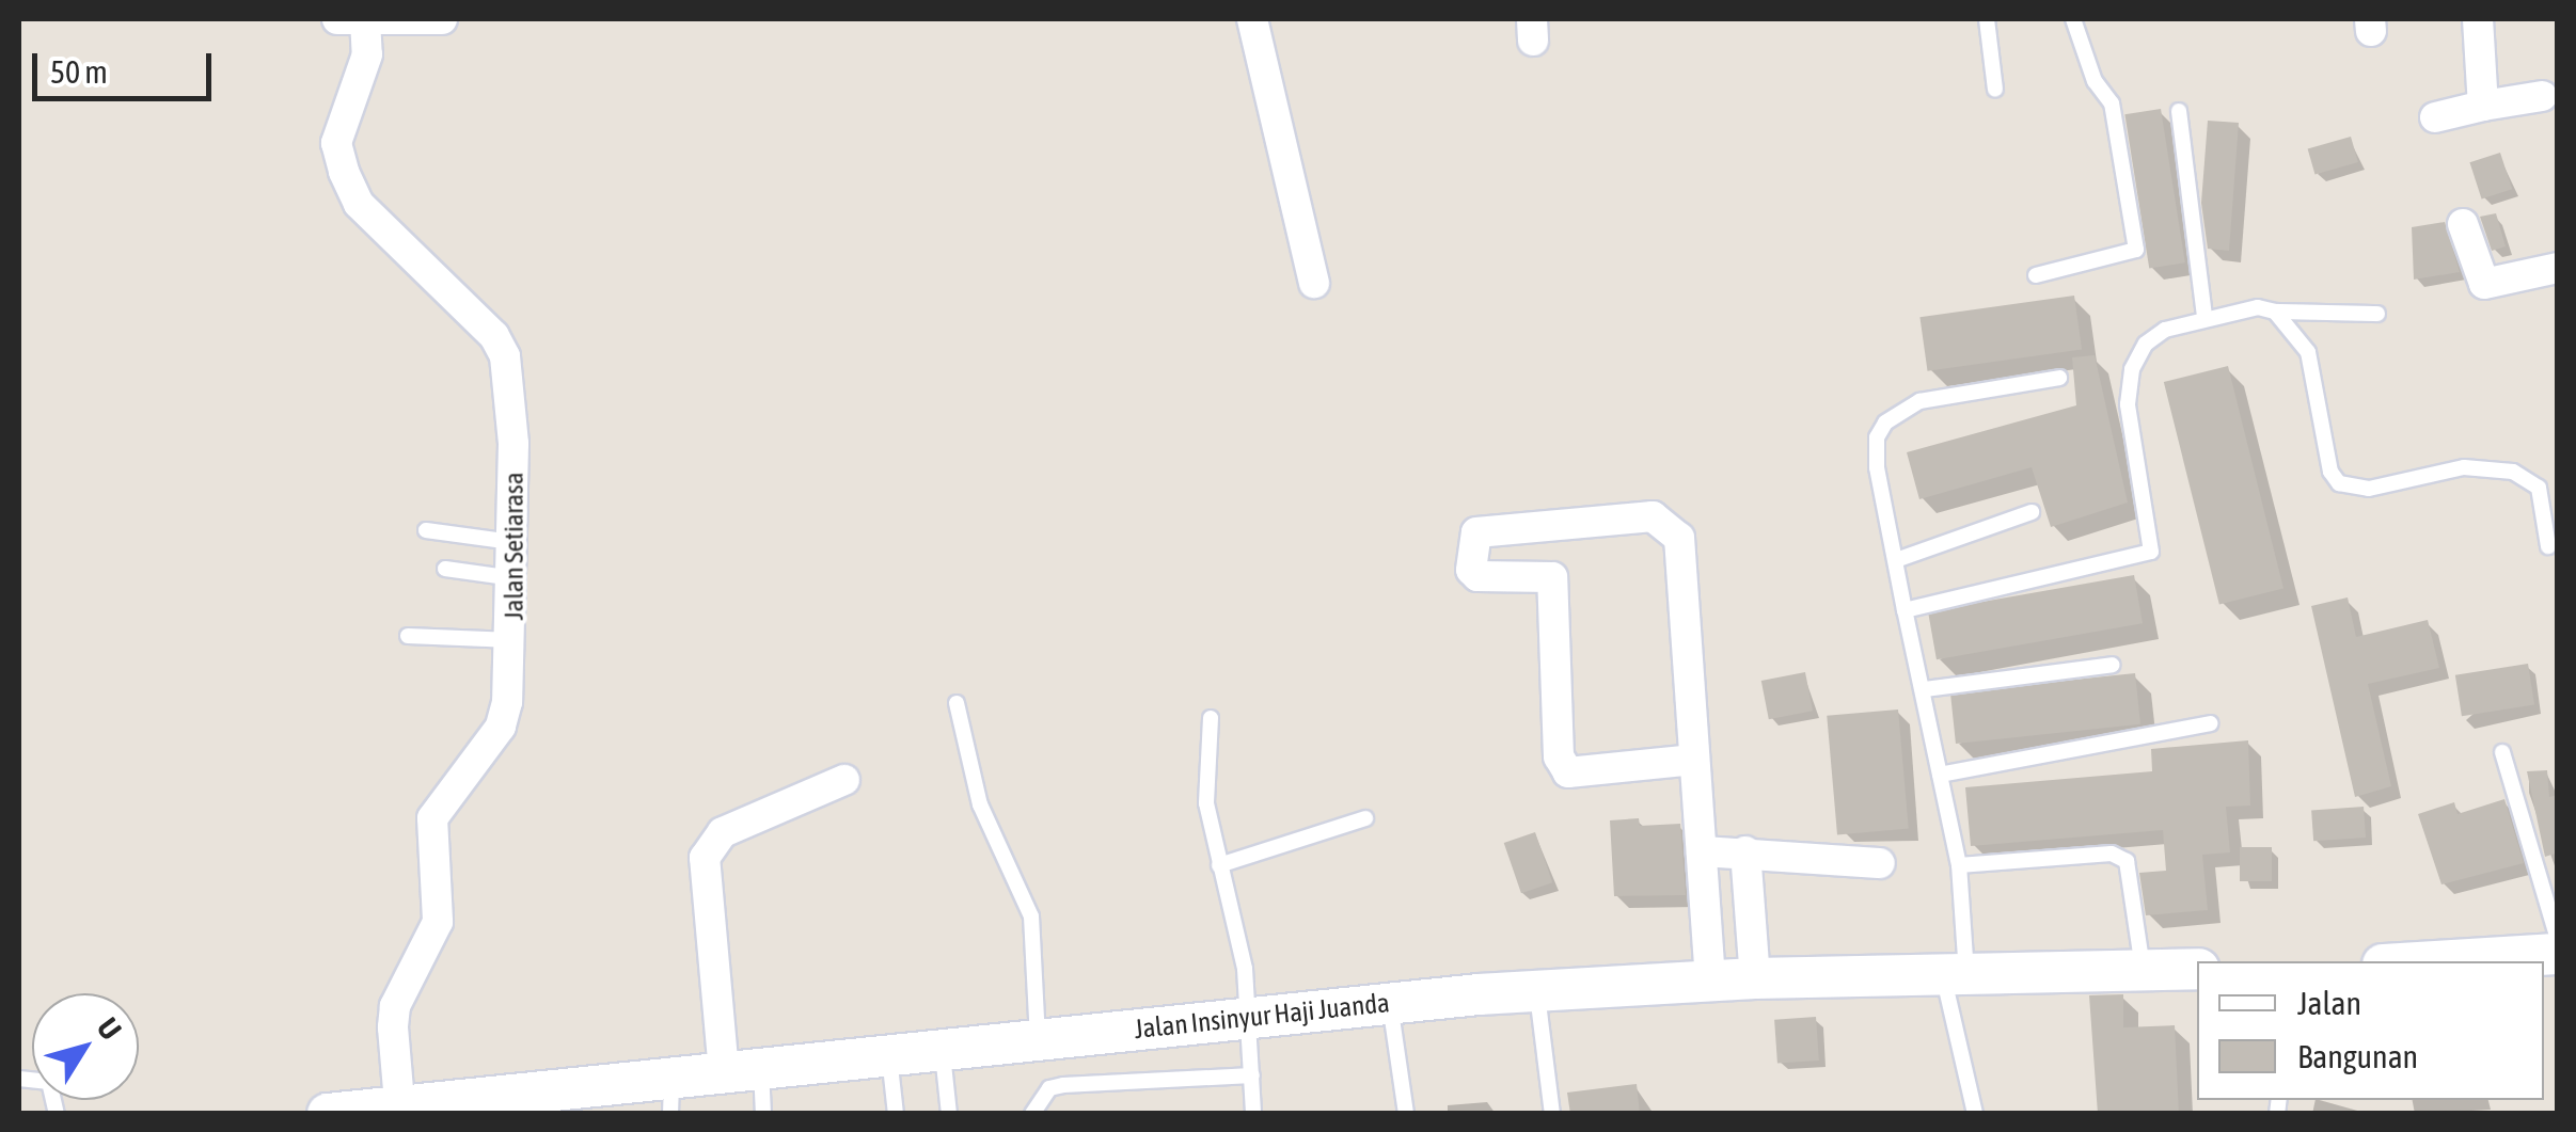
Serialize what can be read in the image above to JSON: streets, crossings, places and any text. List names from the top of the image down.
{
  "streets": {
    "main road": ["Jalan Insinyur Haji Juanda"],
    "street": ["Jalan Setiarasa"]
  },
  "crossings": [
    ["Jalan Setiarasa", "Jalan Insinyur Haji Juanda"]
  ],
  "legend": ["Jalan", "Bangunan"],
  "scale_bar": "50 m",
  "north": "top right"
}
